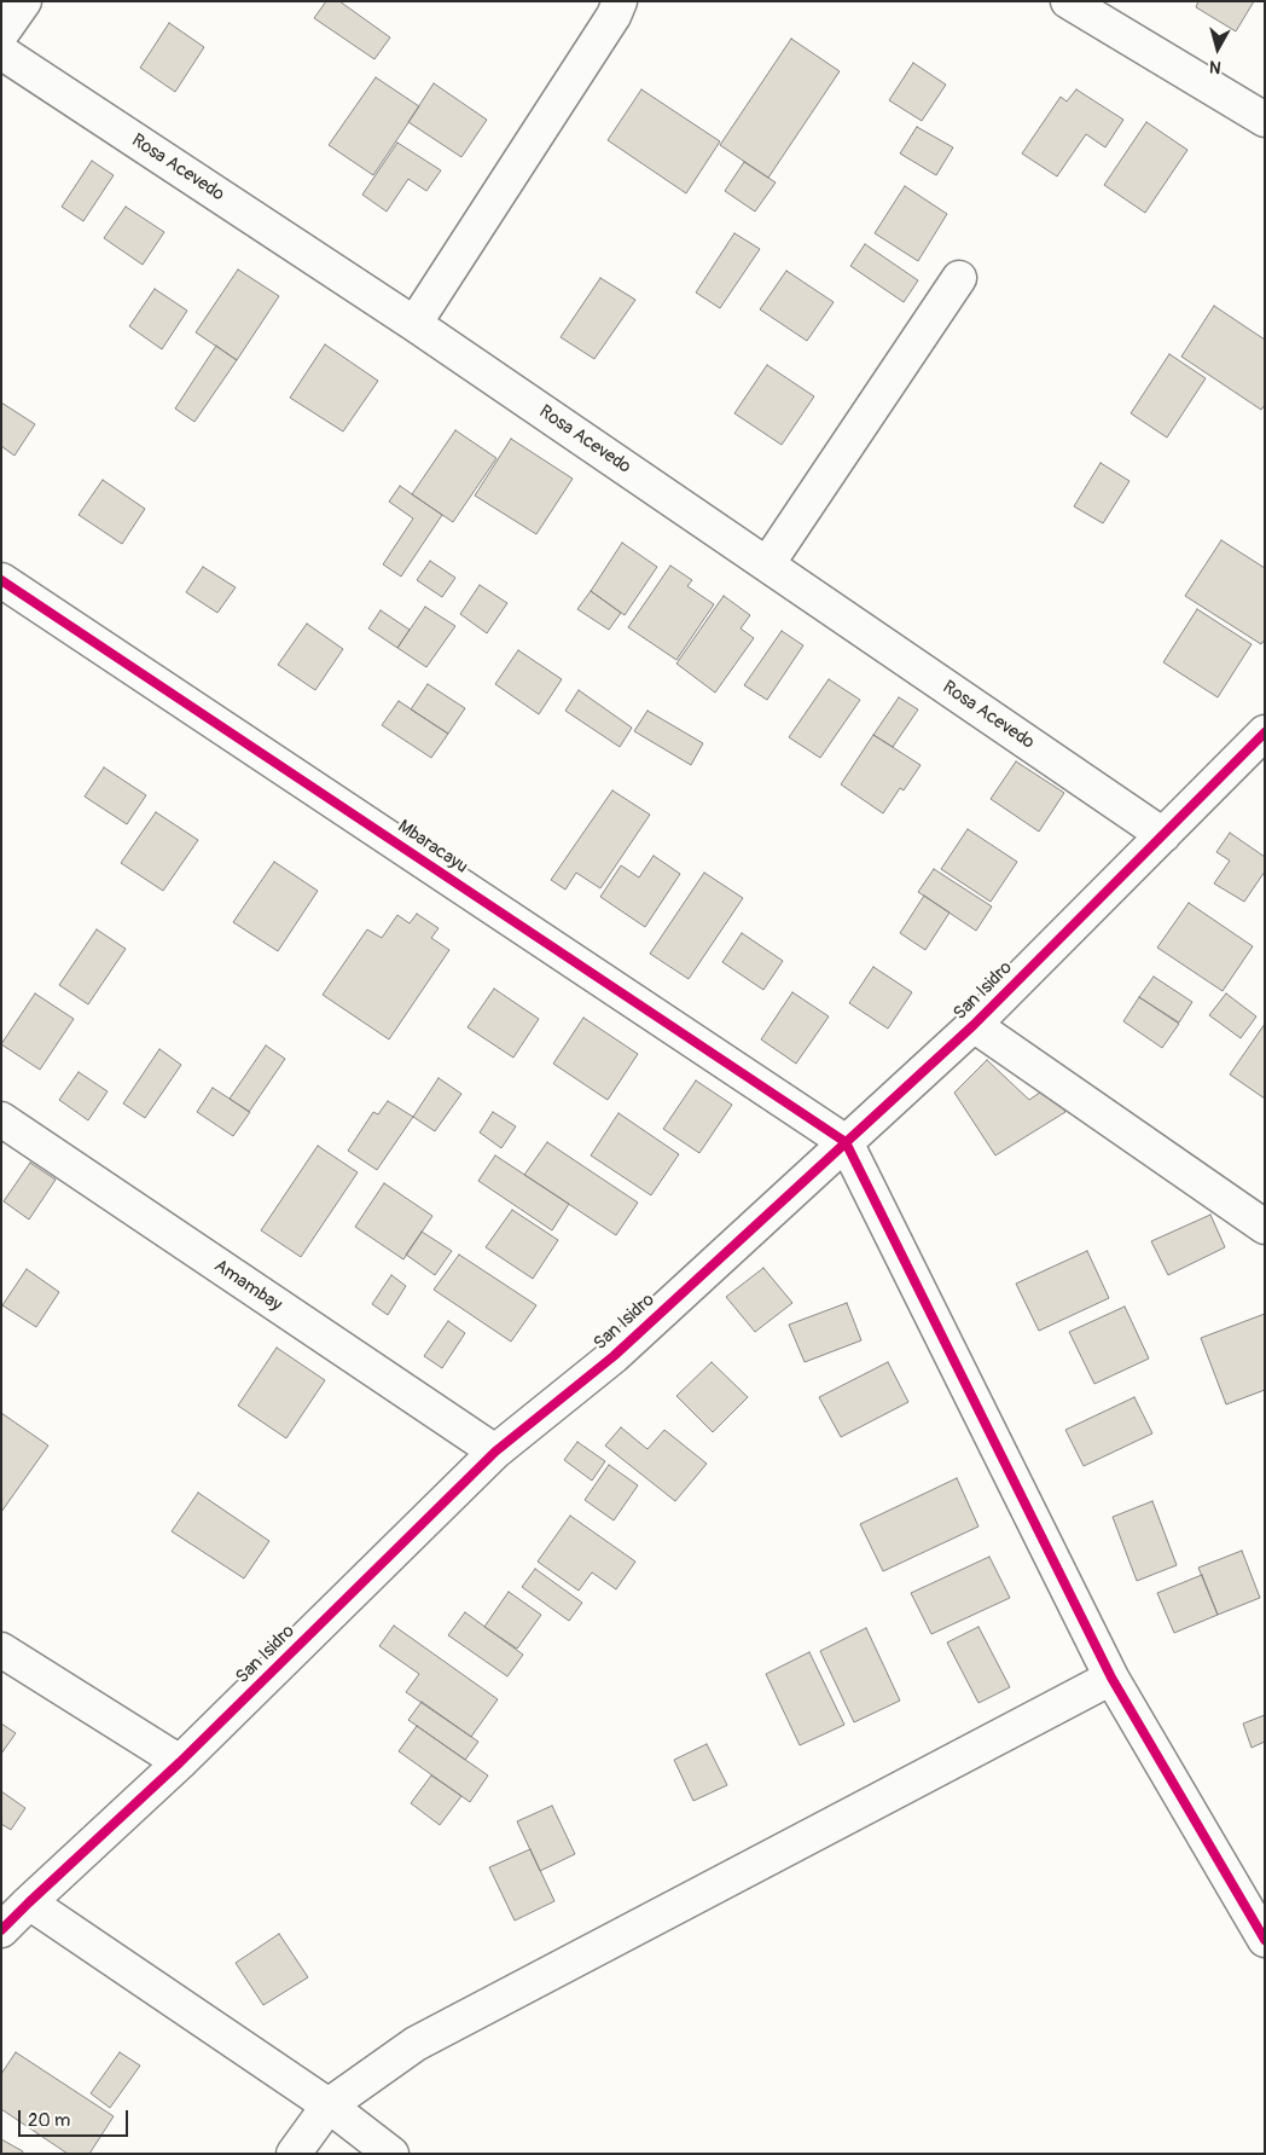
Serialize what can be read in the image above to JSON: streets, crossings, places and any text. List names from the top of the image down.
{
  "streets": {
    "street": [
      "Rosa Acevedo",
      "Mbaracayu",
      "San Isidro",
      "Amambay"
    ]
  },
  "crossings": [
    ["Rosa Acevedo", "San Isidro"],
    ["Mbaracayu", "San Isidro"],
    ["San Isidro", "Amambay"]
  ],
  "scale_bar": "20 m",
  "north": "bottom"
}
